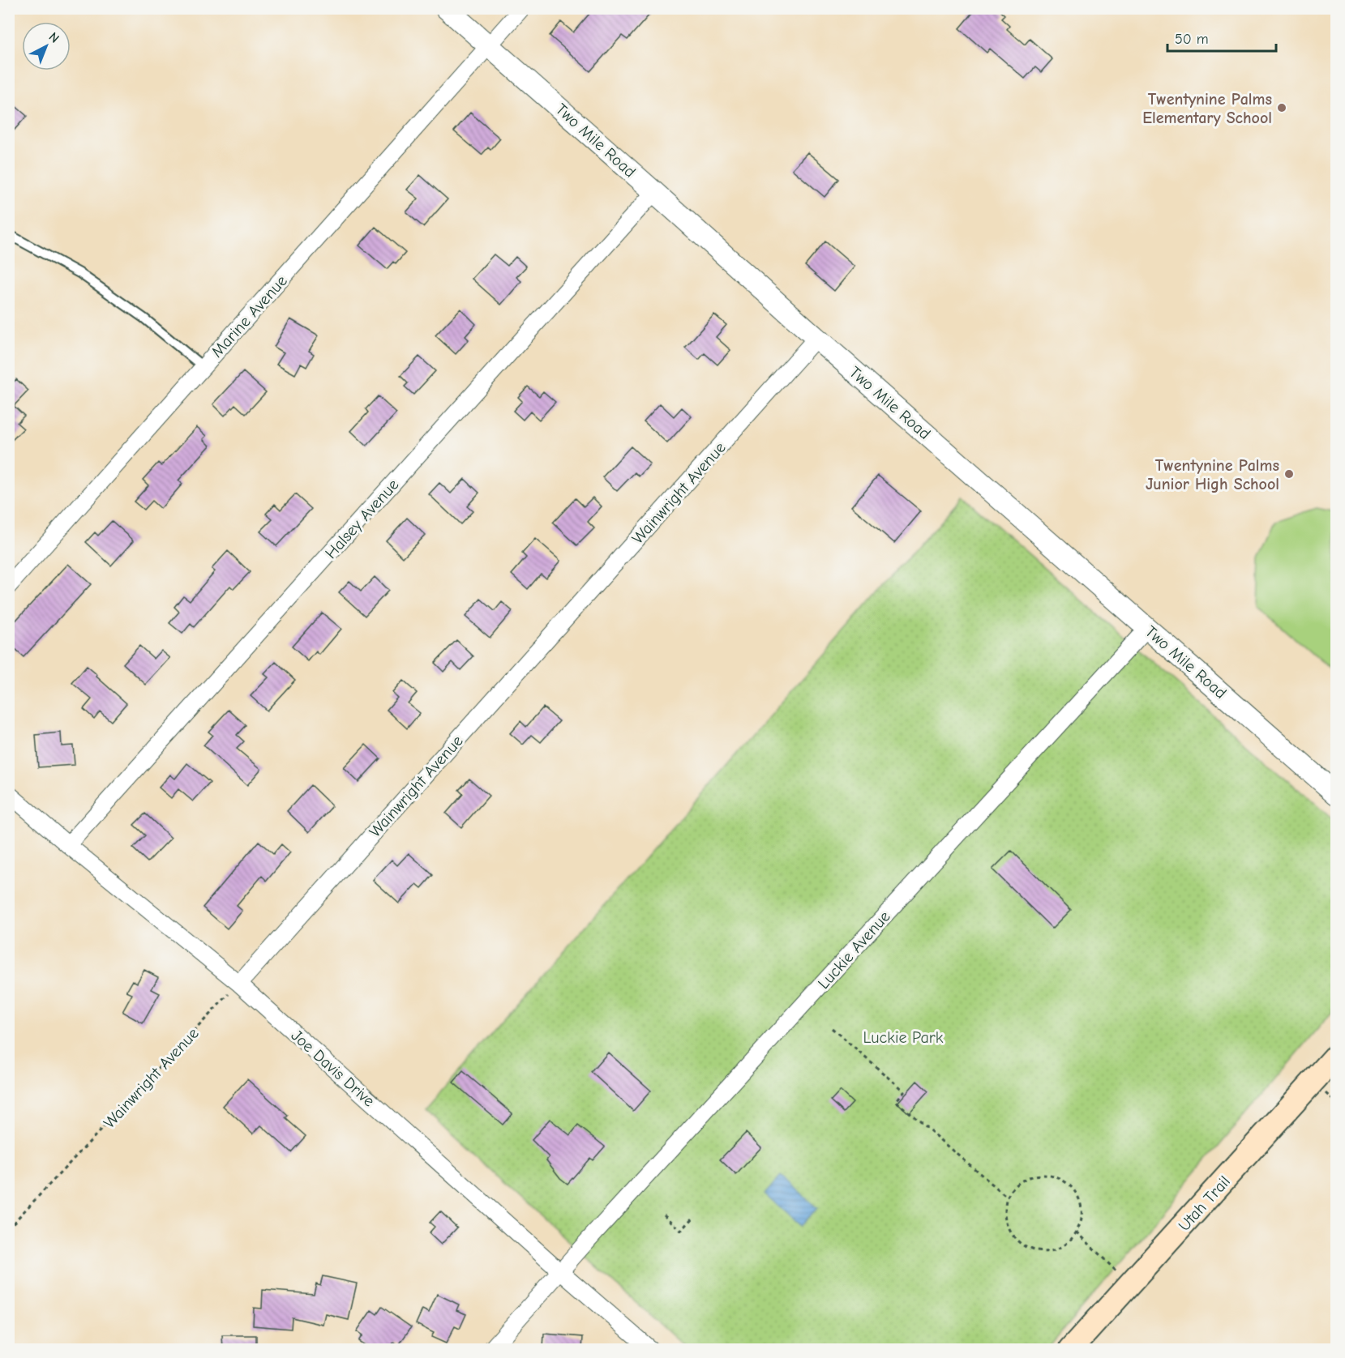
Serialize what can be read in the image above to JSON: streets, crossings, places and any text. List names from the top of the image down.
{
  "streets": {
    "main road": ["Utah Trail"],
    "street": [
      "Two Mile Road",
      "Marine Avenue",
      "Wainwright Avenue",
      "Halsey Avenue",
      "Luckie Avenue",
      "Joe Davis Drive"
    ]
  },
  "crossings": [
    ["Two Mile Road", "Marine Avenue"],
    ["Two Mile Road", "Wainwright Avenue"],
    ["Two Mile Road", "Halsey Avenue"],
    ["Two Mile Road", "Luckie Avenue"],
    ["Wainwright Avenue", "Joe Davis Drive"],
    ["Halsey Avenue", "Joe Davis Drive"],
    ["Luckie Avenue", "Joe Davis Drive"]
  ],
  "parks": ["Luckie Park"],
  "places": ["Twentynine Palms Elementary School", "Twentynine Palms Junior High School"],
  "scale_bar": "50 m",
  "north": "top right"
}
